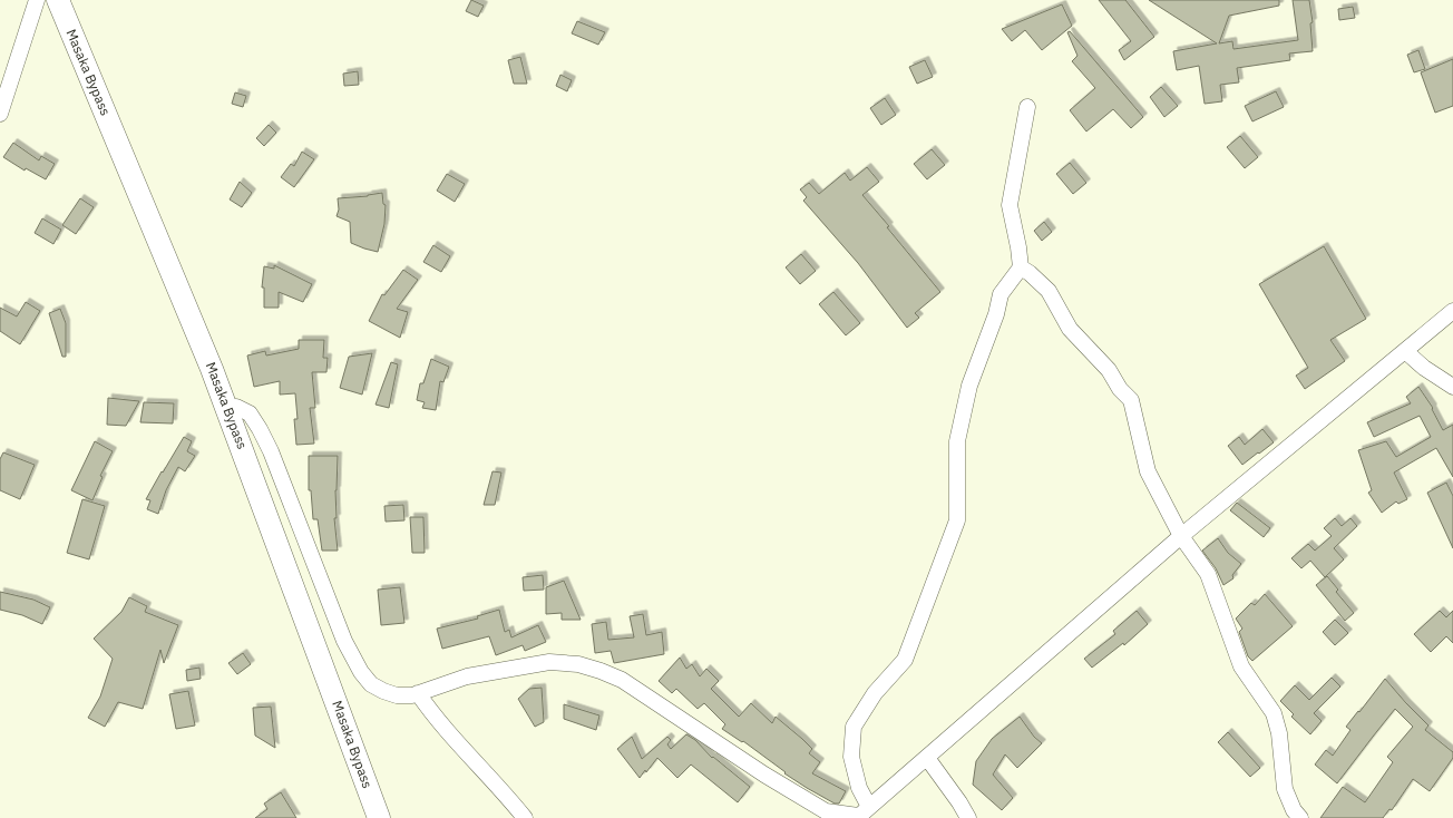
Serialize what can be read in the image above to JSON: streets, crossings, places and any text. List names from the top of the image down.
{
  "streets": {
    "highway": ["Masaka Bypass"]
  }
}
